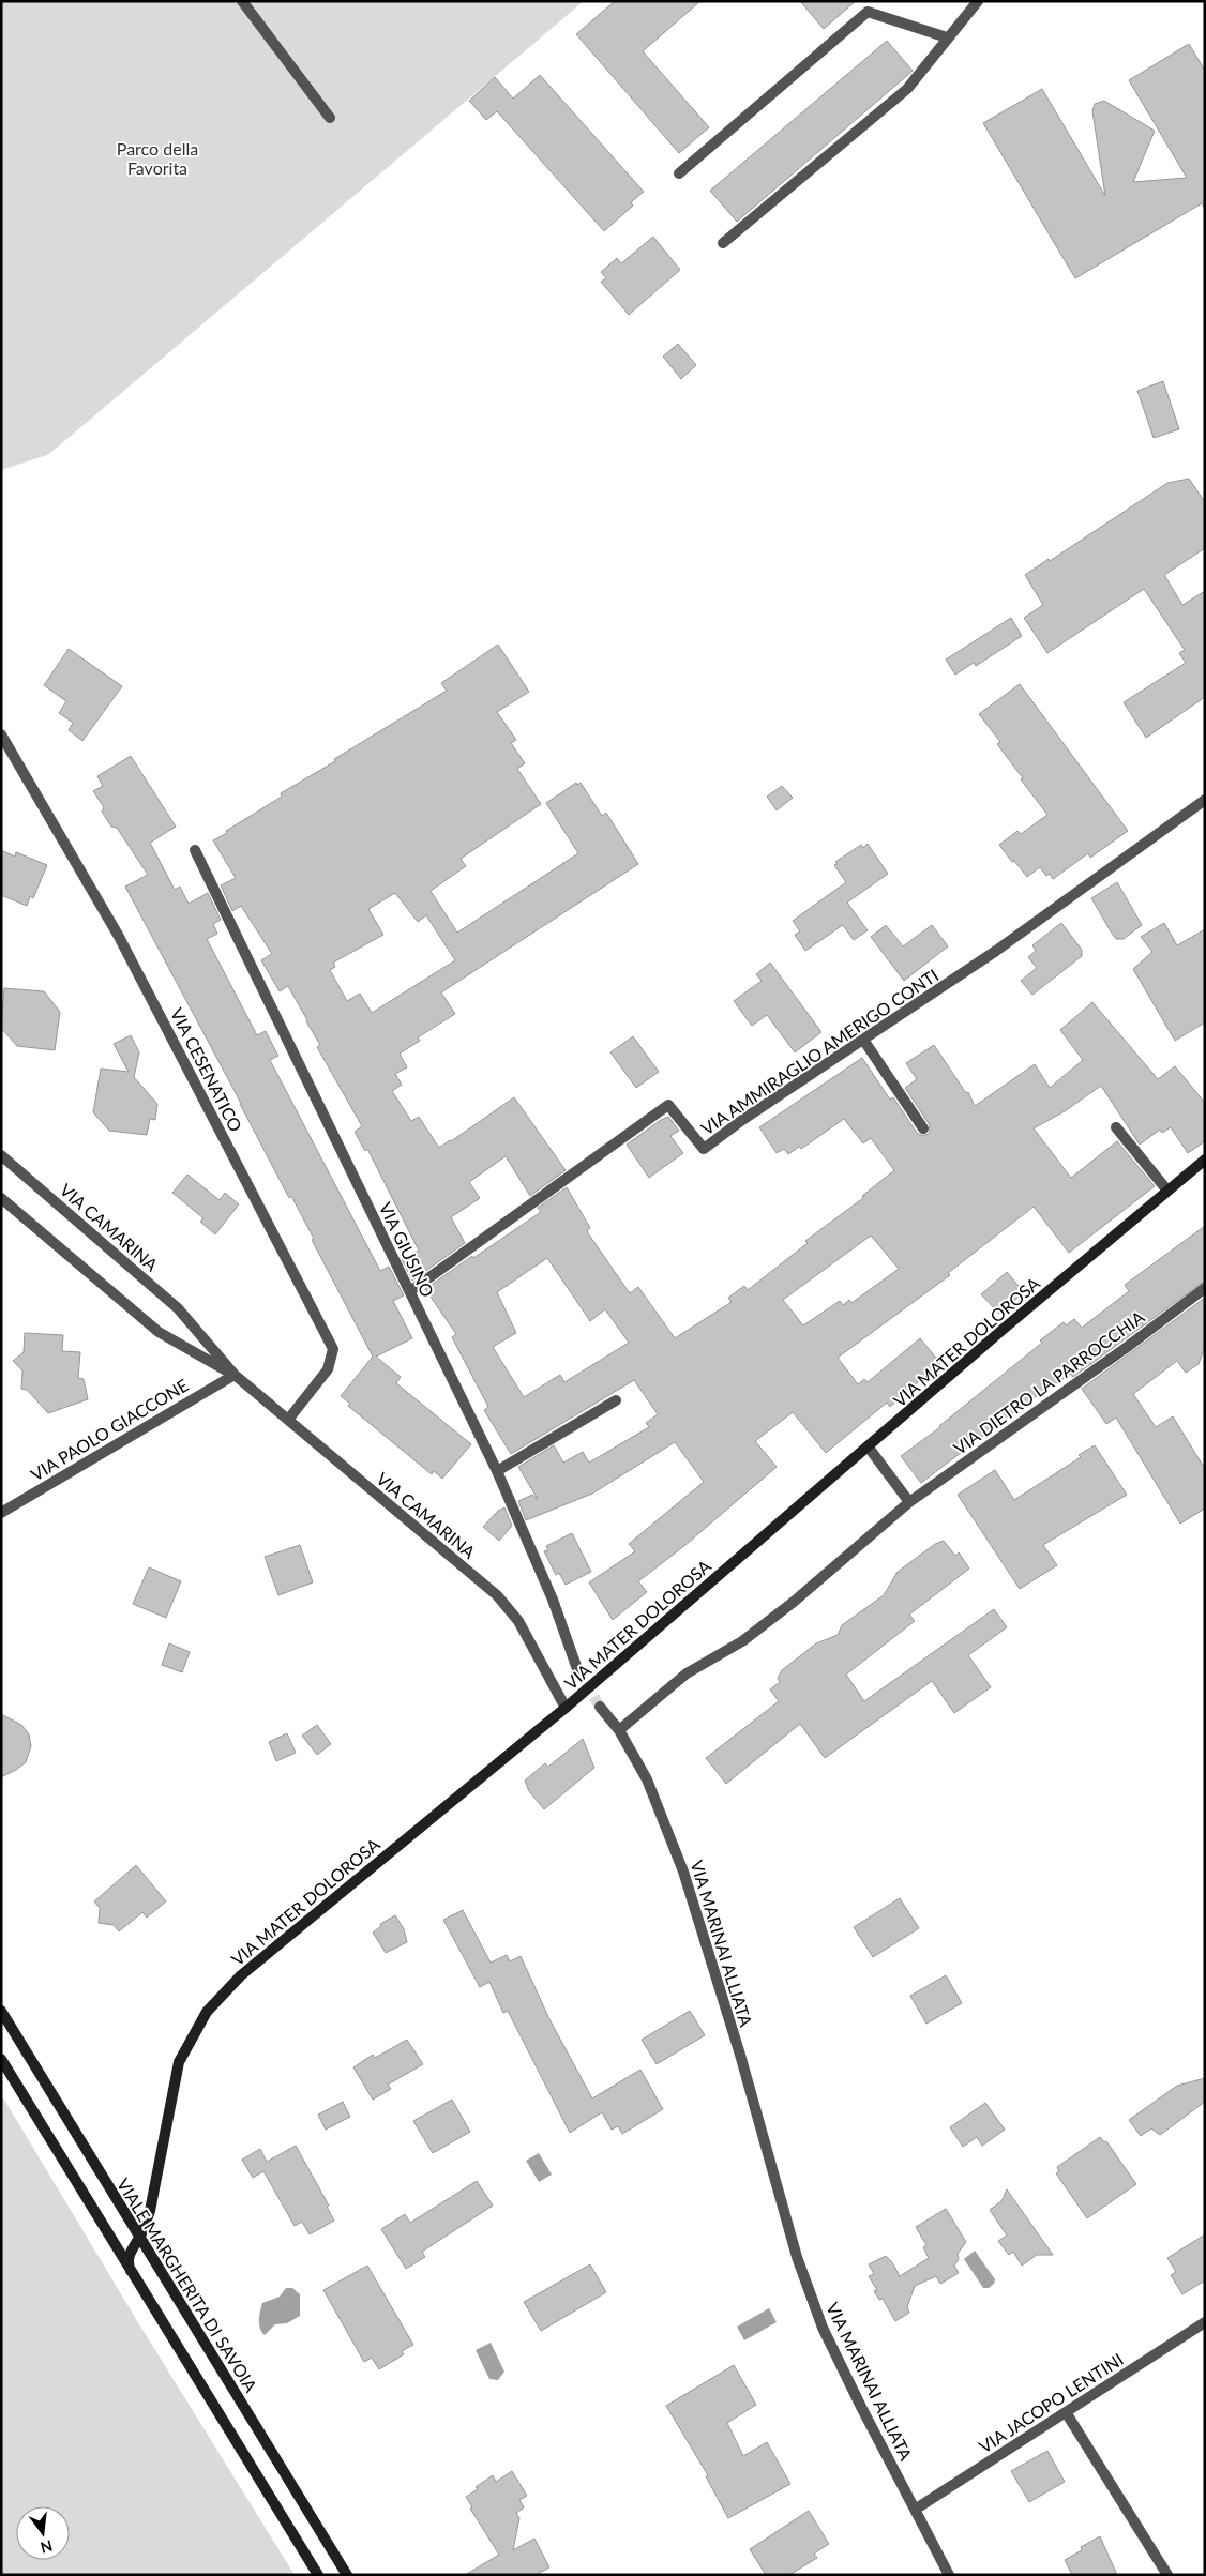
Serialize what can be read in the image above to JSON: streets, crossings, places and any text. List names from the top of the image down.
{
  "streets": {
    "street": [
      "VIA AMMIRAGLIO AMERIGO CONTI",
      "VIA CESENATICO",
      "VIA CAMARINA",
      "VIA GIUSINO",
      "VIA MATER DOLOROSA",
      "VIA DIETRO LA PARROCCHIA",
      "VIA PAOLO GIACCONE",
      "VIA MARINAI ALLIATA",
      "VIALE MARGHERITA DI SAVOIA",
      "VIA JACOPO LENTINI"
    ]
  },
  "crossings": [
    ["VIA AMMIRAGLIO AMERIGO CONTI", "VIA GIUSINO"],
    ["VIA CESENATICO", "VIA CAMARINA"],
    ["VIA CAMARINA", "VIA MATER DOLOROSA"],
    ["VIA CAMARINA", "VIA PAOLO GIACCONE"],
    ["VIA MATER DOLOROSA", "VIALE MARGHERITA DI SAVOIA"],
    ["VIA MARINAI ALLIATA", "VIA JACOPO LENTINI"]
  ],
  "parks": ["Parco della Favorita"],
  "north": "bottom"
}
